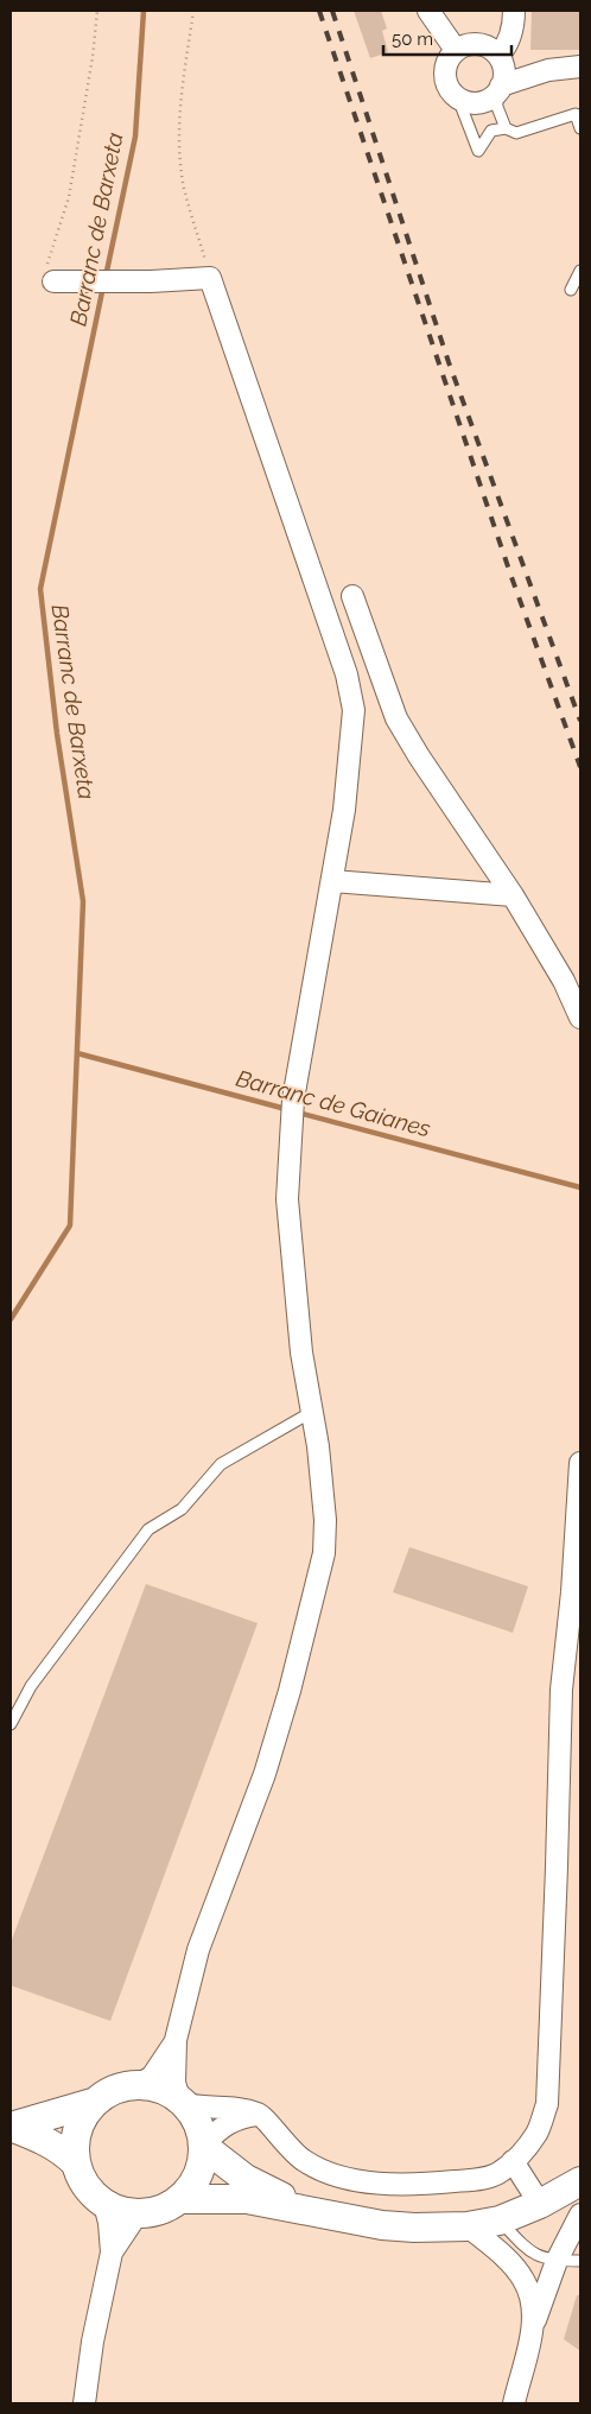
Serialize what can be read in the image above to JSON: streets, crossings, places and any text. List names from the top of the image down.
{
  "water": ["Barranc de Barxeta", "Barranc de Gaianes"],
  "scale_bar": "50 m"
}
